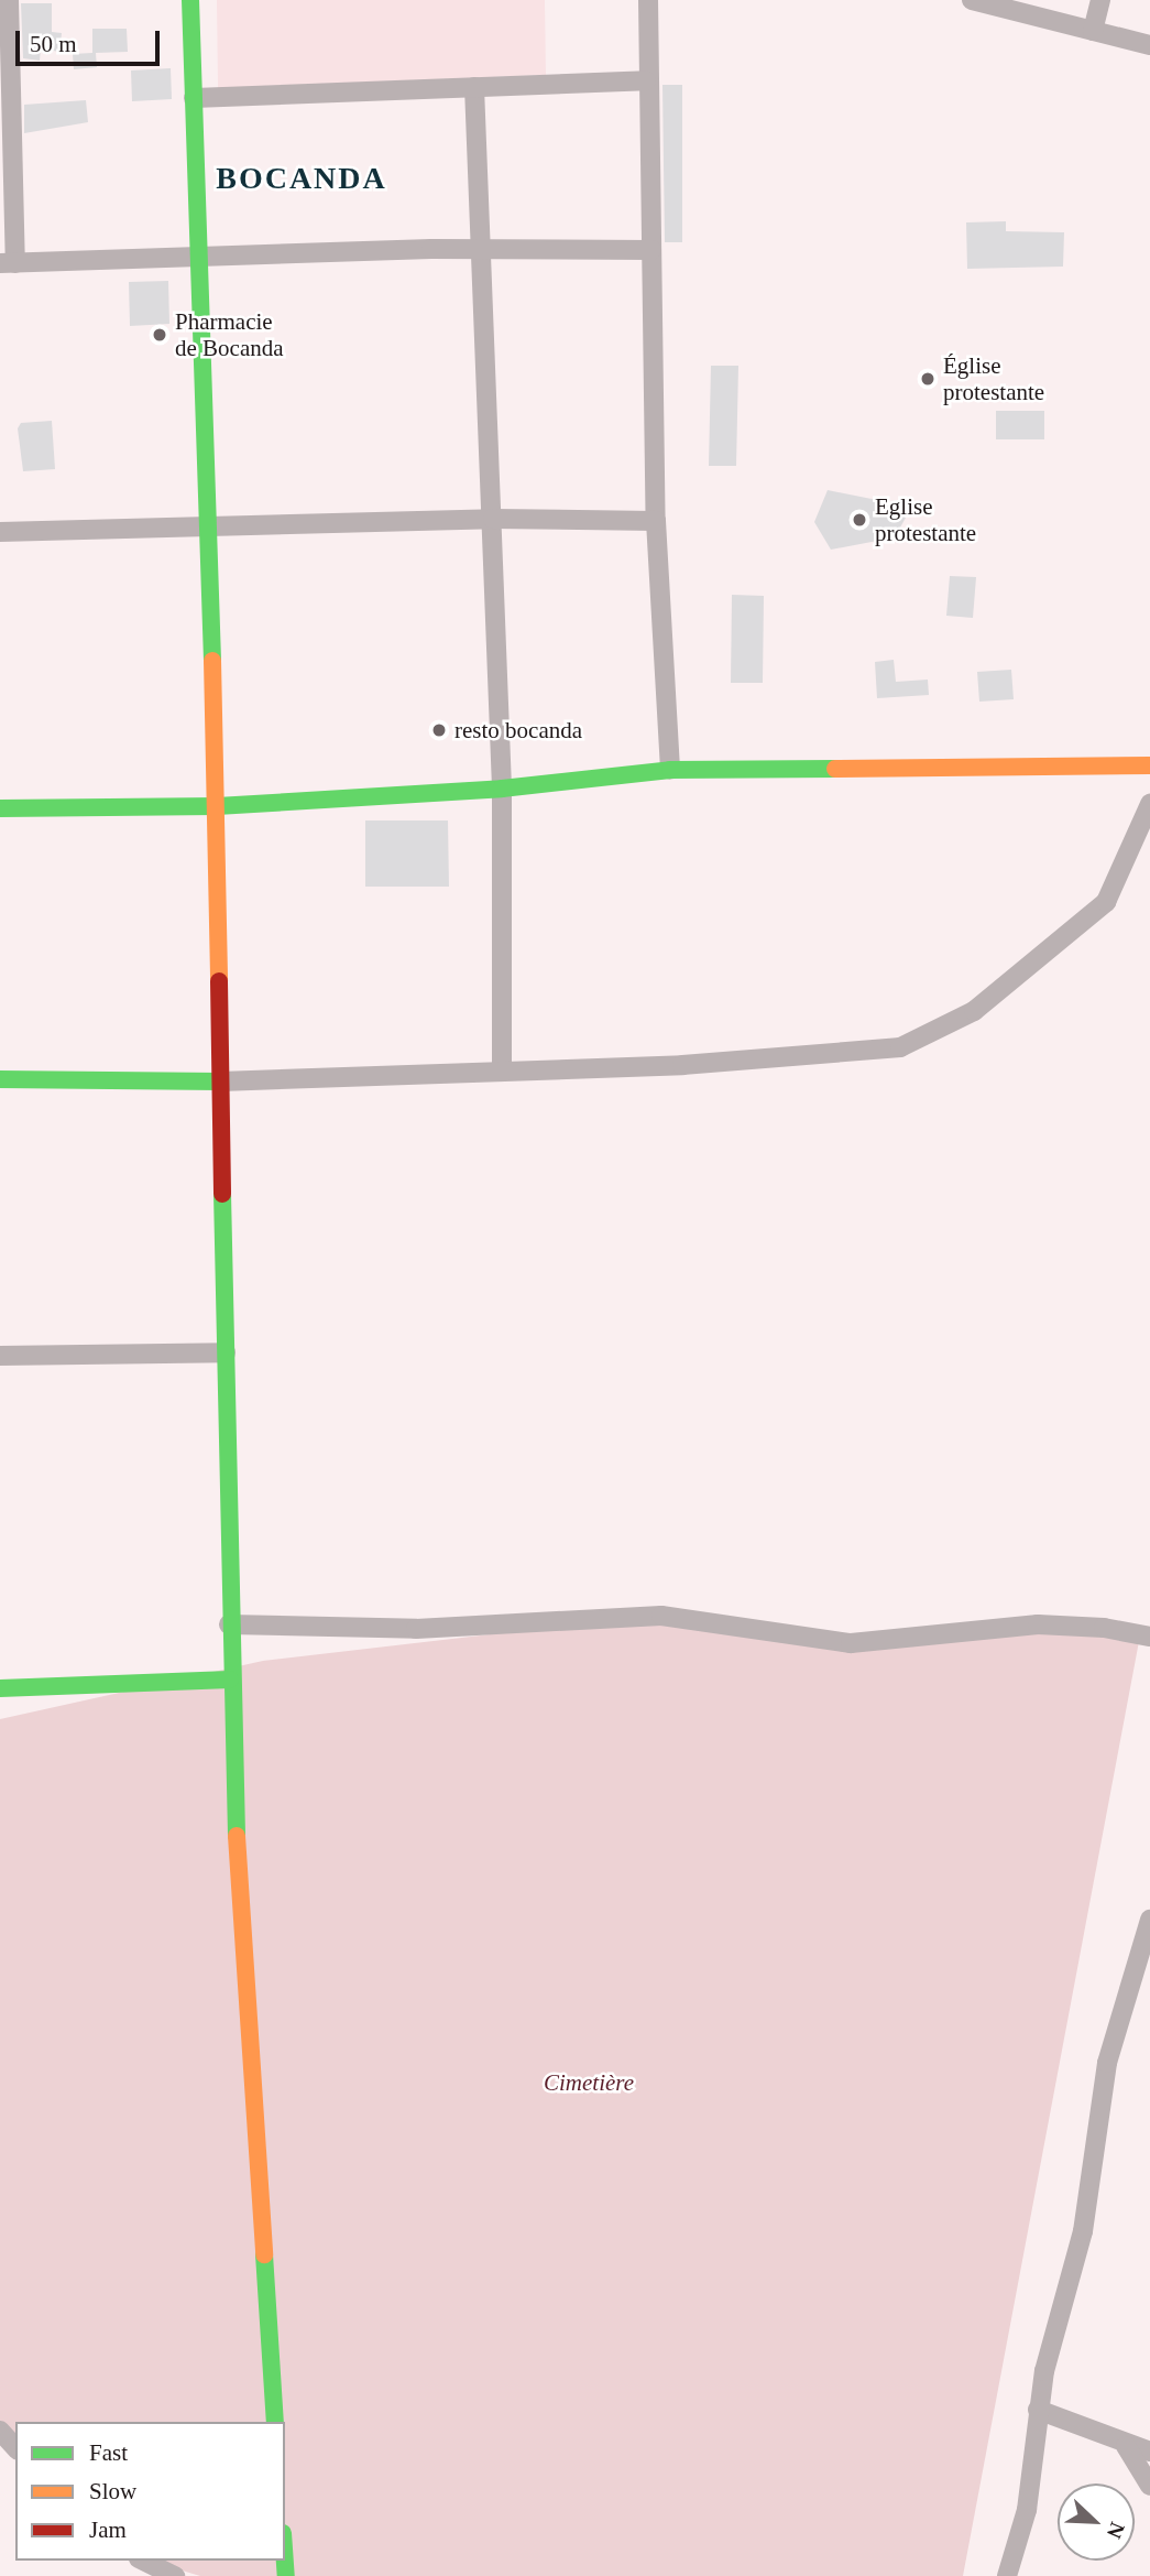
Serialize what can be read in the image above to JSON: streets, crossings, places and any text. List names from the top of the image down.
{
  "districts": ["BOCANDA"],
  "parks": ["Cimetière"],
  "places": [
    "Pharmacie de Bocanda",
    "Église protestante",
    "Eglise protestante",
    "resto bocanda"
  ],
  "legend": ["Fast", "Slow", "Jam"],
  "scale_bar": "50 m",
  "north": "bottom right"
}
